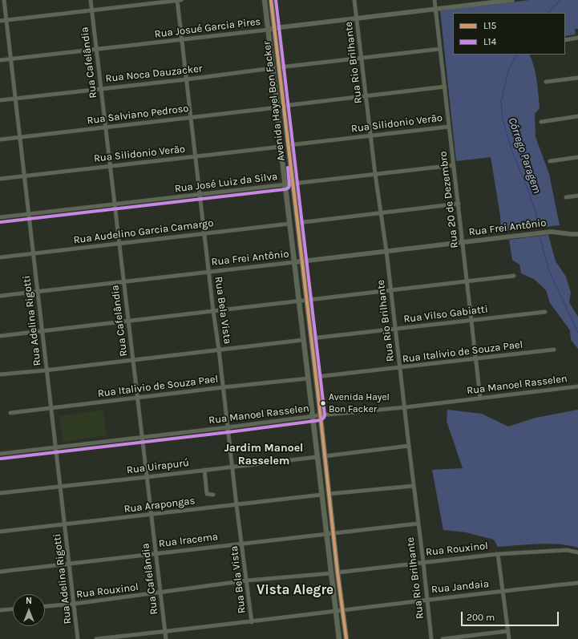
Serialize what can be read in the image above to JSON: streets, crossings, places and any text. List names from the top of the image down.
{
  "streets": {
    "main road": ["Avenida Hayel Bon Facker"],
    "street": [
      "Rua Josué Garcia Pires",
      "Rua Cafelândia",
      "Rua Rio Brilhante",
      "Rua Noca Dauzacker",
      "Rua Salviano Pedroso",
      "Rua Silidonio Verão",
      "Rua José Luiz da Silva",
      "Rua 20 de Dezembro",
      "Rua Frei Antônio",
      "Rua Audelino Garcia Camargo",
      "Rua Bela Vista",
      "Rua Vilso Gabiatti",
      "Rua Adelina Rigotti",
      "Rua Italivio de Souza Pael",
      "Rua Manoel Rasselen",
      "Rua Uirapurú",
      "Rua Arapongas",
      "Rua Iracema",
      "Rua Rouxinol",
      "Rua Jandaia"
    ]
  },
  "crossings": [
    ["Rua Josué Garcia Pires", "Rua Cafelândia"],
    ["Rua Josué Garcia Pires", "Rua Rio Brilhante"],
    ["Rua Josué Garcia Pires", "Avenida Hayel Bon Facker"],
    ["Rua Josué Garcia Pires", "Rua 20 de Dezembro"],
    ["Rua Josué Garcia Pires", "Rua Bela Vista"],
    ["Rua Josué Garcia Pires", "Rua Adelina Rigotti"],
    ["Rua Cafelândia", "Rua Noca Dauzacker"],
    ["Rua Cafelândia", "Rua Salviano Pedroso"],
    ["Rua Cafelândia", "Rua Silidonio Verão"],
    ["Rua Cafelândia", "Rua José Luiz da Silva"],
    ["Rua Cafelândia", "Rua Frei Antônio"],
    ["Rua Cafelândia", "Rua Audelino Garcia Camargo"],
    ["Rua Cafelândia", "Rua Italivio de Souza Pael"],
    ["Rua Cafelândia", "Rua Manoel Rasselen"],
    ["Rua Cafelândia", "Rua Uirapurú"],
    ["Rua Cafelândia", "Rua Arapongas"],
    ["Rua Cafelândia", "Rua Iracema"],
    ["Rua Cafelândia", "Rua Rouxinol"],
    ["Rua Cafelândia", "Rua Jandaia"],
    ["Rua Rio Brilhante", "Rua Silidonio Verão"],
    ["Rua Rio Brilhante", "Rua José Luiz da Silva"],
    ["Rua Rio Brilhante", "Rua Frei Antônio"],
    ["Rua Rio Brilhante", "Rua Vilso Gabiatti"],
    ["Rua Rio Brilhante", "Rua Italivio de Souza Pael"],
    ["Rua Rio Brilhante", "Rua Manoel Rasselen"],
    ["Rua Rio Brilhante", "Rua Iracema"],
    ["Rua Rio Brilhante", "Rua Rouxinol"],
    ["Rua Rio Brilhante", "Rua Jandaia"],
    ["Rua Noca Dauzacker", "Avenida Hayel Bon Facker"],
    ["Rua Noca Dauzacker", "Rua Bela Vista"],
    ["Rua Noca Dauzacker", "Rua Adelina Rigotti"],
    ["Avenida Hayel Bon Facker", "Rua Salviano Pedroso"],
    ["Avenida Hayel Bon Facker", "Rua Silidonio Verão"],
    ["Avenida Hayel Bon Facker", "Rua José Luiz da Silva"],
    ["Avenida Hayel Bon Facker", "Rua Frei Antônio"],
    ["Avenida Hayel Bon Facker", "Rua Audelino Garcia Camargo"],
    ["Avenida Hayel Bon Facker", "Rua Vilso Gabiatti"],
    ["Avenida Hayel Bon Facker", "Rua Italivio de Souza Pael"],
    ["Avenida Hayel Bon Facker", "Rua Manoel Rasselen"],
    ["Avenida Hayel Bon Facker", "Rua Uirapurú"],
    ["Avenida Hayel Bon Facker", "Rua Arapongas"],
    ["Avenida Hayel Bon Facker", "Rua Iracema"],
    ["Avenida Hayel Bon Facker", "Rua Rouxinol"],
    ["Avenida Hayel Bon Facker", "Rua Jandaia"],
    ["Rua Salviano Pedroso", "Rua Bela Vista"],
    ["Rua Salviano Pedroso", "Rua Adelina Rigotti"],
    ["Rua Silidonio Verão", "Rua 20 de Dezembro"],
    ["Rua Silidonio Verão", "Rua Bela Vista"],
    ["Rua Silidonio Verão", "Rua Adelina Rigotti"],
    ["Rua José Luiz da Silva", "Rua 20 de Dezembro"],
    ["Rua José Luiz da Silva", "Rua Bela Vista"],
    ["Rua José Luiz da Silva", "Rua Adelina Rigotti"],
    ["Rua 20 de Dezembro", "Rua Frei Antônio"],
    ["Rua 20 de Dezembro", "Rua Vilso Gabiatti"],
    ["Rua 20 de Dezembro", "Rua Italivio de Souza Pael"],
    ["Rua 20 de Dezembro", "Rua Manoel Rasselen"],
    ["Rua Frei Antônio", "Rua Bela Vista"],
    ["Rua Frei Antônio", "Rua Adelina Rigotti"],
    ["Rua Audelino Garcia Camargo", "Rua Bela Vista"],
    ["Rua Audelino Garcia Camargo", "Rua Adelina Rigotti"],
    ["Rua Bela Vista", "Rua Italivio de Souza Pael"],
    ["Rua Bela Vista", "Rua Manoel Rasselen"],
    ["Rua Bela Vista", "Rua Uirapurú"],
    ["Rua Bela Vista", "Rua Arapongas"],
    ["Rua Bela Vista", "Rua Iracema"],
    ["Rua Bela Vista", "Rua Rouxinol"],
    ["Rua Bela Vista", "Rua Jandaia"],
    ["Rua Adelina Rigotti", "Rua Italivio de Souza Pael"],
    ["Rua Adelina Rigotti", "Rua Manoel Rasselen"],
    ["Rua Adelina Rigotti", "Rua Uirapurú"],
    ["Rua Adelina Rigotti", "Rua Arapongas"],
    ["Rua Adelina Rigotti", "Rua Iracema"],
    ["Rua Adelina Rigotti", "Rua Rouxinol"]
  ],
  "districts": ["Jardim Manoel Rasselem", "Vista Alegre"],
  "water": ["Córrego Paragem"],
  "places": ["Avenida Hayel Bon Facker"],
  "lines": ["transit line L15", "transit line L14"],
  "legend": ["L15", "L14"],
  "scale_bar": "200 m",
  "north": "top"
}
